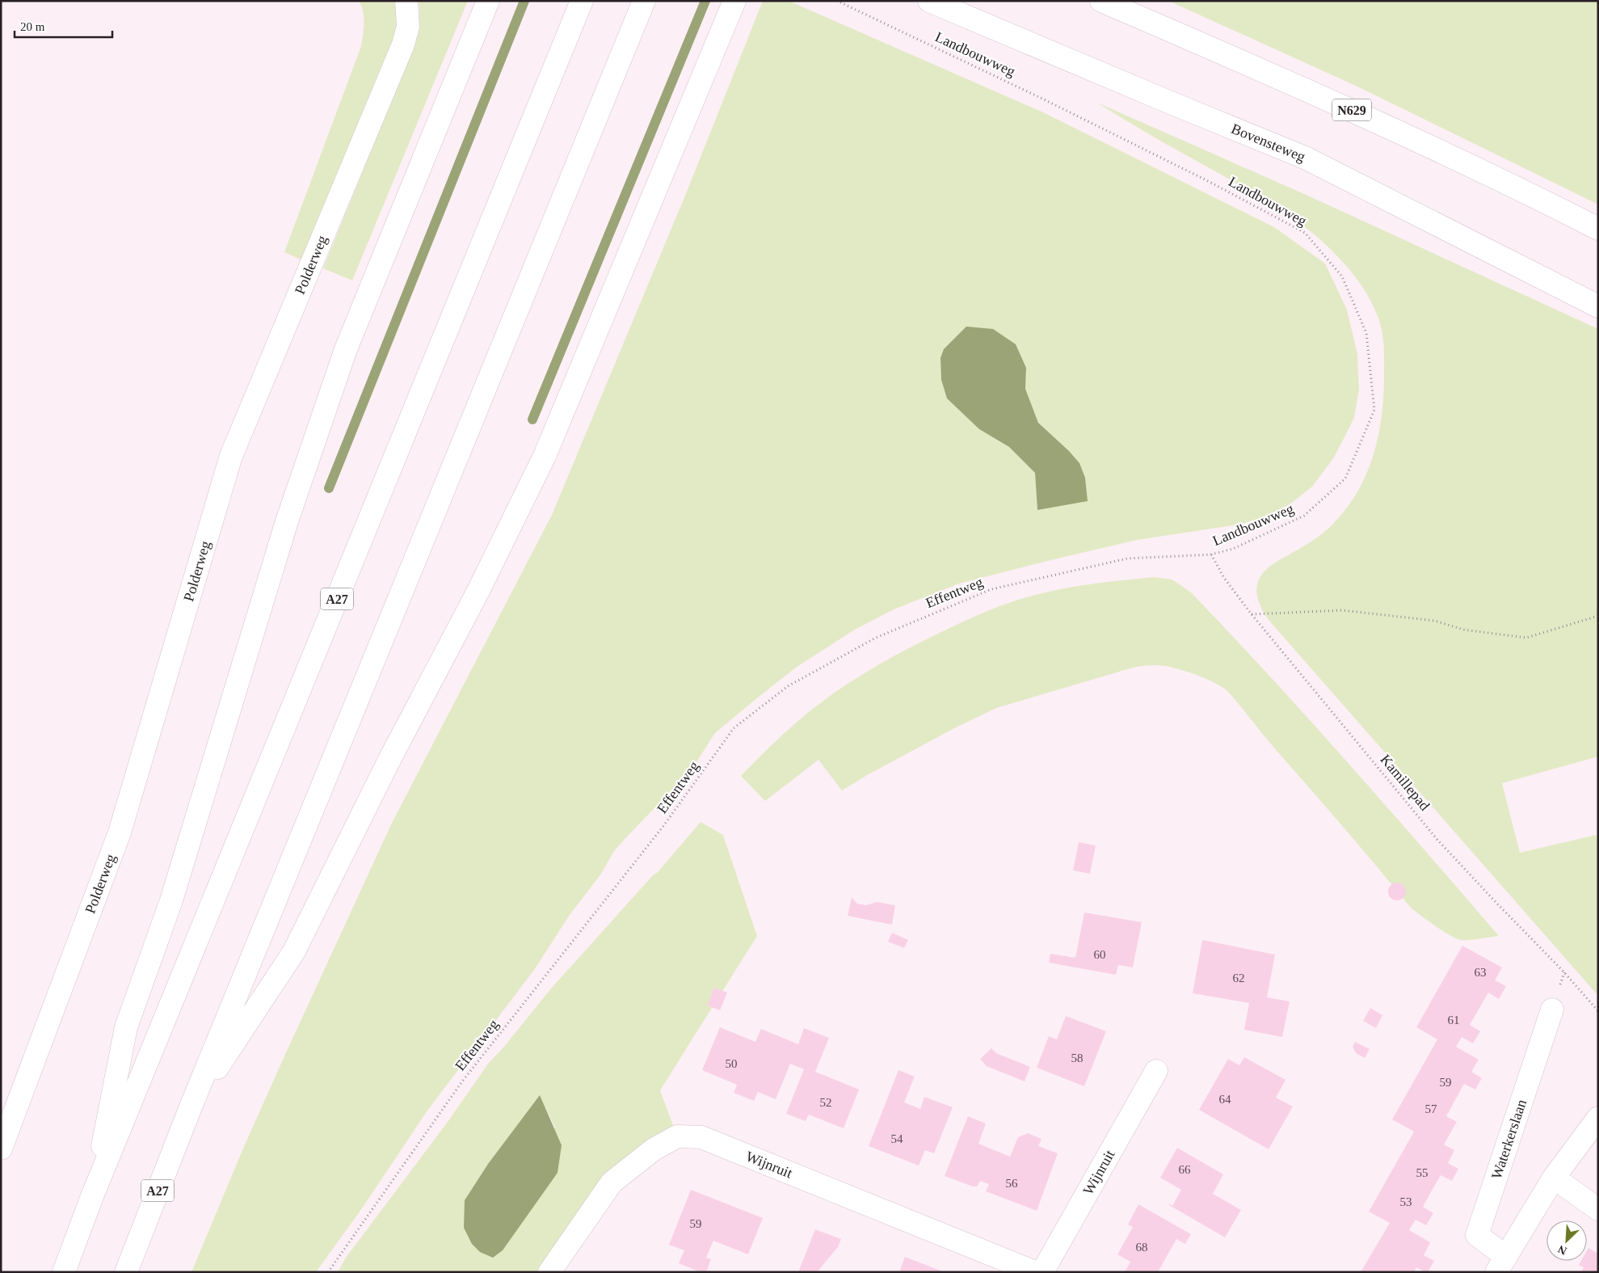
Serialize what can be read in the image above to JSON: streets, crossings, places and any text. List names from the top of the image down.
{
  "streets": {
    "main road": [
      "N629",
      "Bovensteweg",
      "Polderweg",
      "A27",
      "Waterkerslaan",
      "Wijnruit"
    ],
    "path": ["Landbouwweg", "Effentweg", "Kamillepad"]
  },
  "crossings": [
    ["Landbouwweg", "Effentweg"],
    ["Landbouwweg", "Kamillepad"],
    ["Effentweg", "Kamillepad"]
  ],
  "house_numbers": [
    "60",
    "63",
    "62",
    "61",
    "58",
    "50",
    "59",
    "64",
    "52",
    "57",
    "54",
    "66",
    "55",
    "56",
    "53",
    "59",
    "68"
  ],
  "scale_bar": "20 m",
  "north": "bottom left"
}
